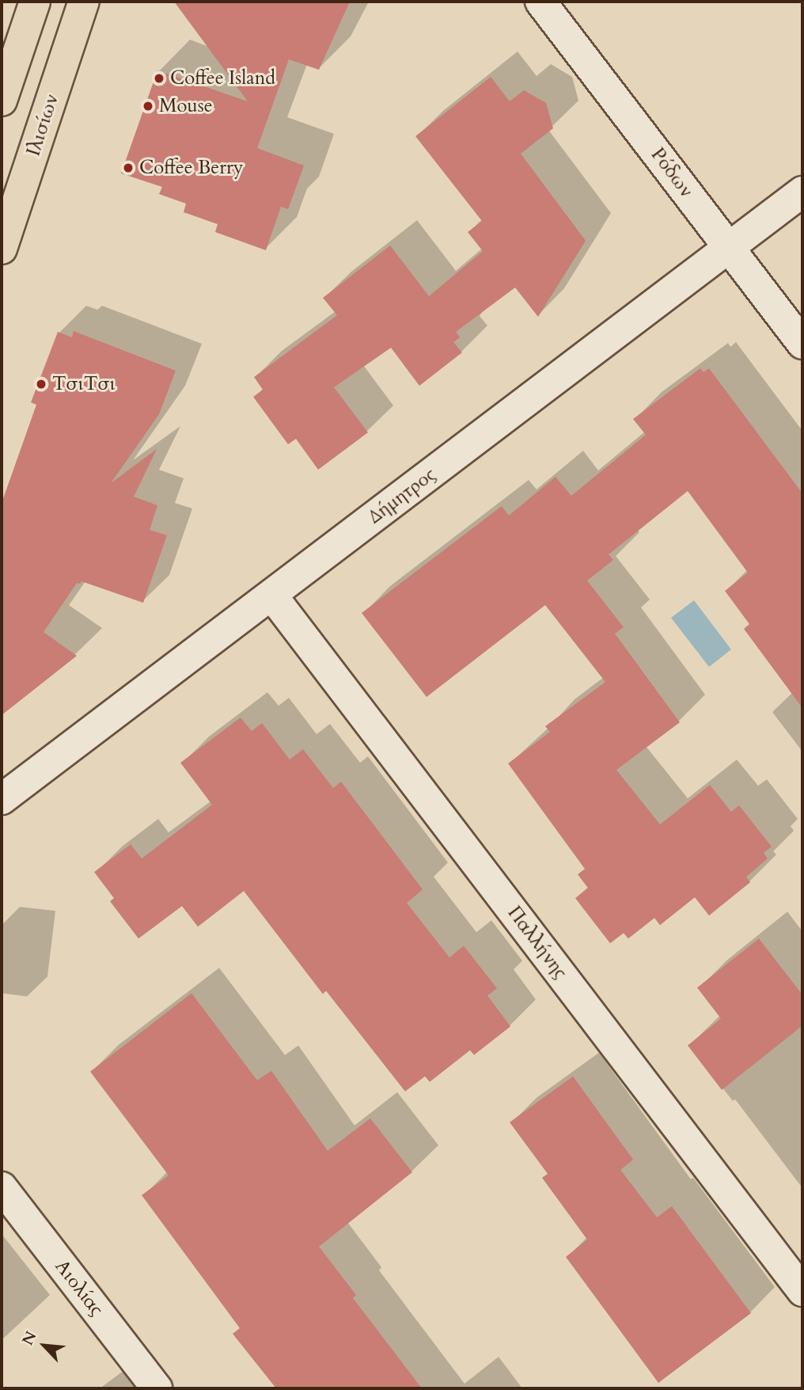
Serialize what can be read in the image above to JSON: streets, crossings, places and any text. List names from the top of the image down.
{
  "streets": {
    "main road": ["Ιλισίων"],
    "street": [
      "Ρόδων",
      "Δήμητρος",
      "Παλλήνης",
      "Αιολίας"
    ]
  },
  "crossings": [
    ["Ρόδων", "Δήμητρος"],
    ["Δήμητρος", "Παλλήνης"]
  ],
  "places": [
    "Coffee Island",
    "Mouse",
    "Coffee Berry",
    "ΤσιΤσι"
  ],
  "north": "top left"
}
